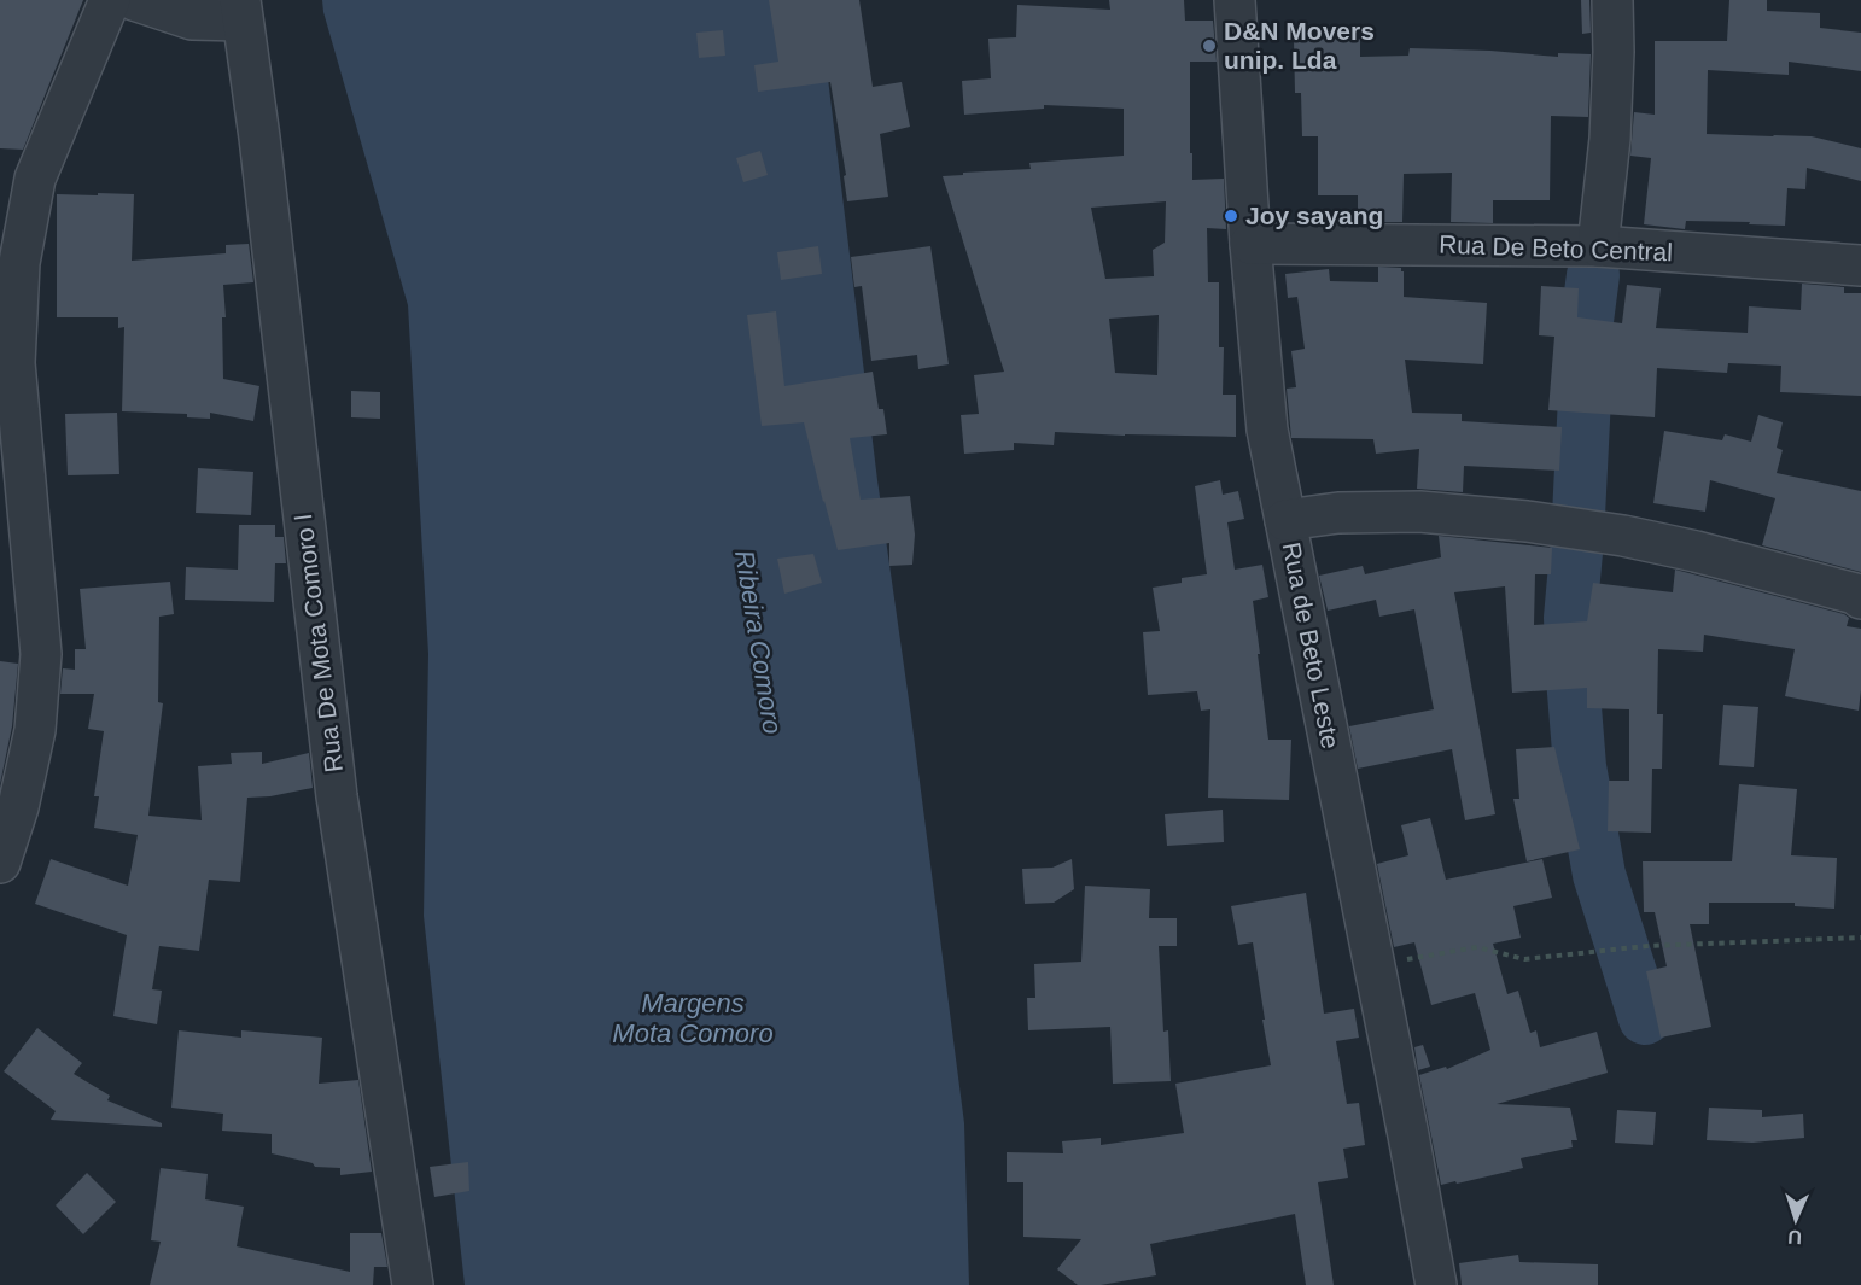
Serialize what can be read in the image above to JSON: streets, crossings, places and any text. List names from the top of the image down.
{
  "streets": {
    "street": ["Rua De Beto Central", "Rua De Mota Comoro I", "Rua de Beto Leste"]
  },
  "crossings": [
    ["Rua De Beto Central", "Rua de Beto Leste"]
  ],
  "water": ["Ribeira Comoro", "Margens Mota Comoro"],
  "places": ["D&N Movers unip. Lda", "Joy sayang"],
  "north": "bottom"
}
